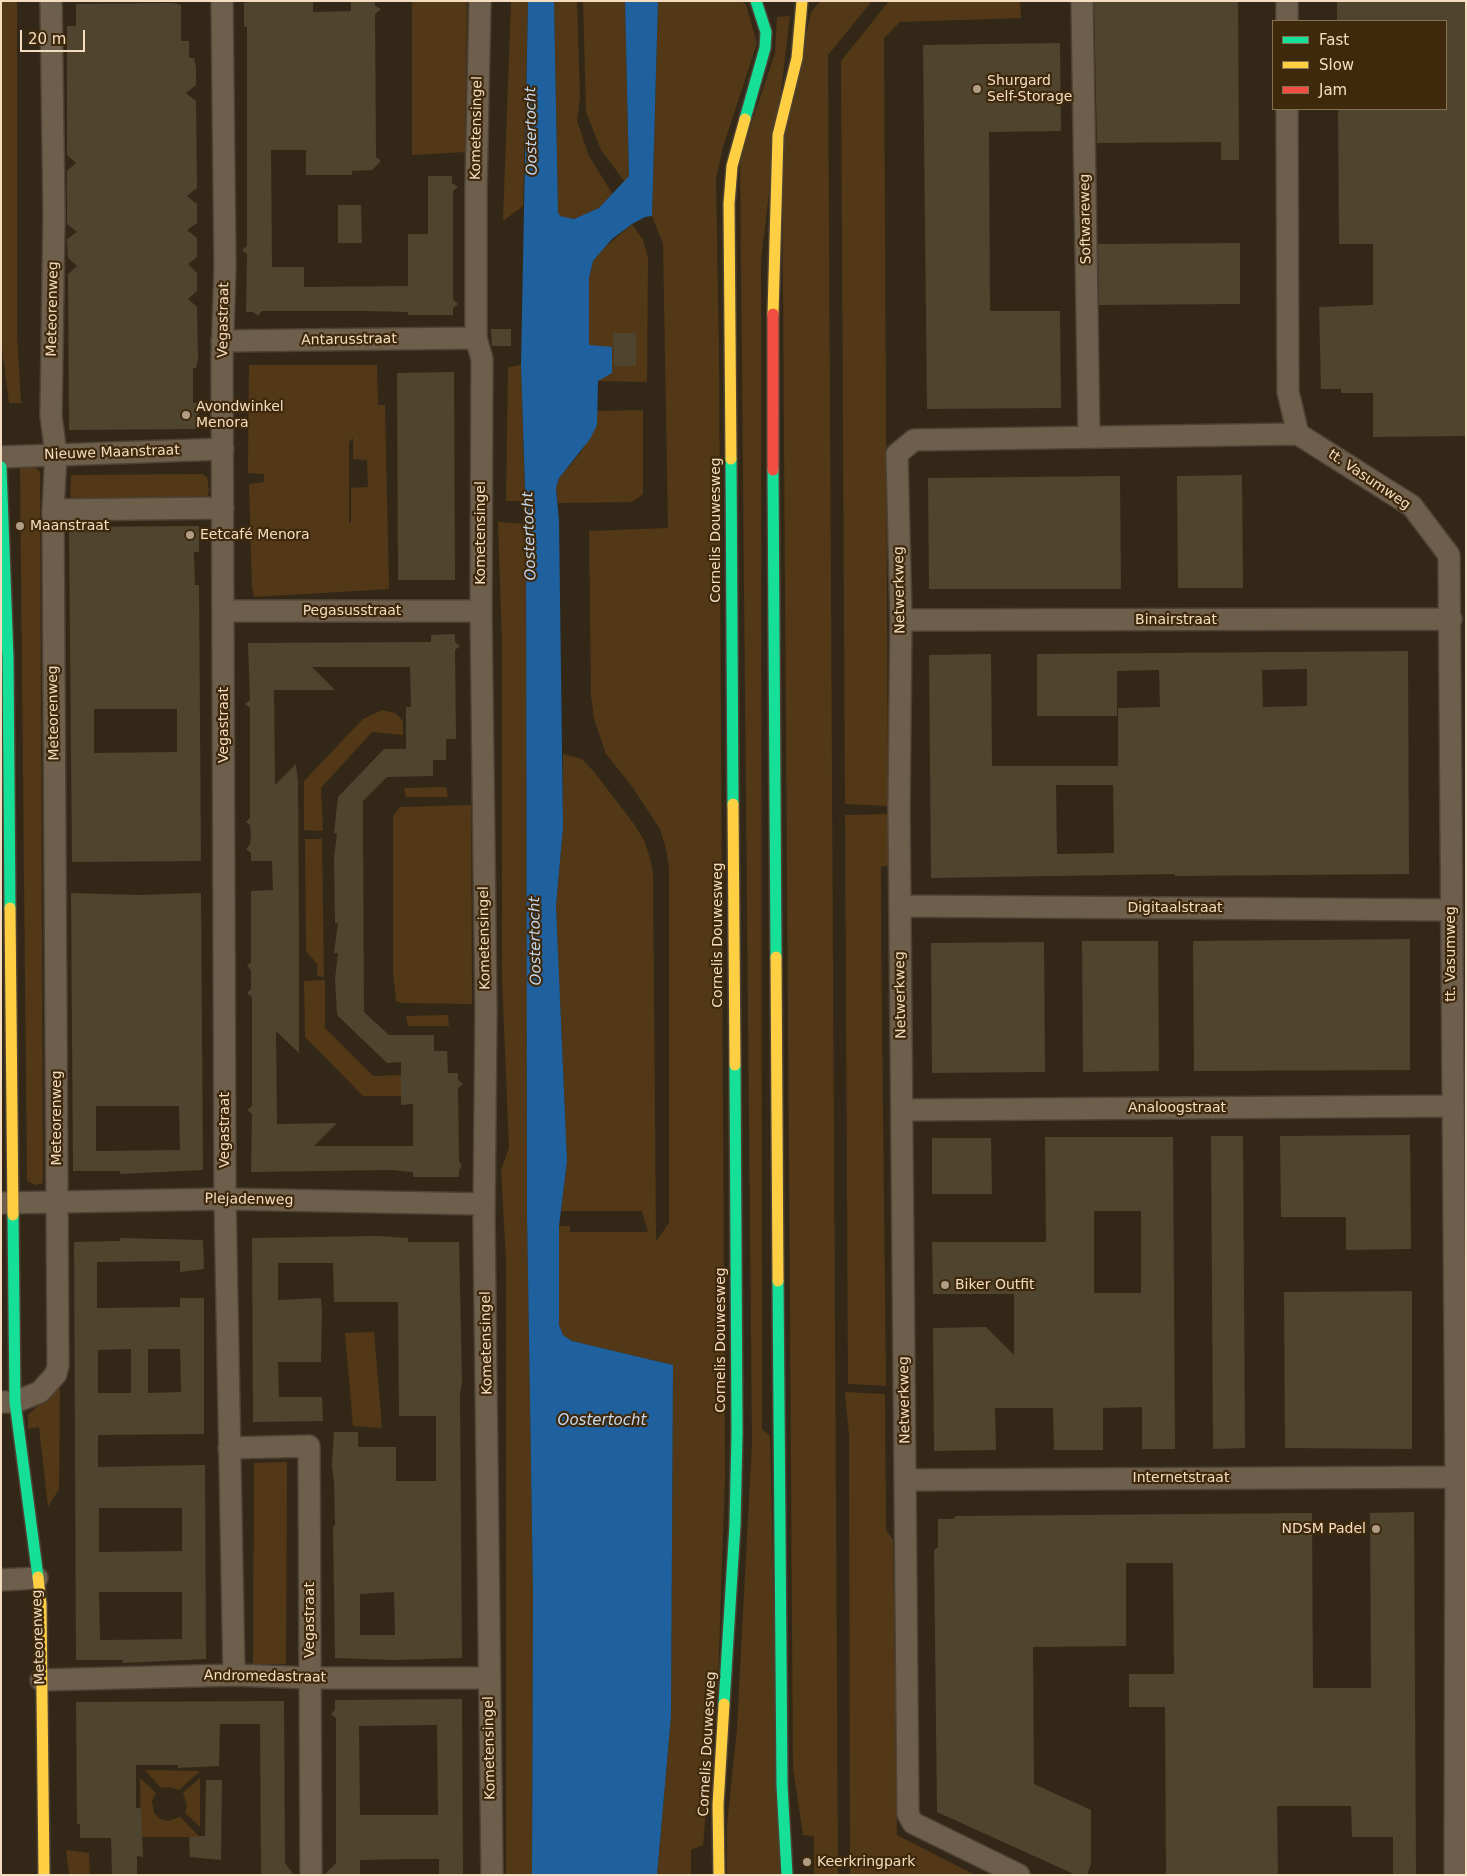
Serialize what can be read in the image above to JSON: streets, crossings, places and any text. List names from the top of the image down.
{
  "streets": {
    "main road": ["Meteorenweg", "Cornelis Douwesweg"],
    "street": [
      "Kometensingel",
      "Softwareweg",
      "Vegastraat",
      "Antarusstraat",
      "Nieuwe Maanstraat",
      "tt. Vasumweg",
      "Netwerkweg",
      "Pegasusstraat",
      "Binairstraat",
      "Digitaalstraat",
      "Analoogstraat",
      "Plejadenweg",
      "Internetstraat",
      "Andromedastraat"
    ]
  },
  "crossings": [
    ["Kometensingel", "Antarusstraat"],
    ["Kometensingel", "Pegasusstraat"],
    ["Kometensingel", "Plejadenweg"],
    ["Kometensingel", "Andromedastraat"],
    ["Softwareweg", "Netwerkweg"],
    ["Meteorenweg", "Nieuwe Maanstraat"],
    ["Meteorenweg", "Plejadenweg"],
    ["Meteorenweg", "Andromedastraat"],
    ["Vegastraat", "Antarusstraat"],
    ["Vegastraat", "Nieuwe Maanstraat"],
    ["Vegastraat", "Pegasusstraat"],
    ["Vegastraat", "Plejadenweg"],
    ["Vegastraat", "Andromedastraat"],
    ["tt. Vasumweg", "Netwerkweg"],
    ["tt. Vasumweg", "Binairstraat"],
    ["tt. Vasumweg", "Digitaalstraat"],
    ["tt. Vasumweg", "Analoogstraat"],
    ["tt. Vasumweg", "Internetstraat"],
    ["Netwerkweg", "Binairstraat"],
    ["Netwerkweg", "Digitaalstraat"],
    ["Netwerkweg", "Analoogstraat"],
    ["Netwerkweg", "Internetstraat"]
  ],
  "water": ["Oostertocht"],
  "places": [
    "Shurgard Self-Storage",
    "Avondwinkel Menora",
    "Maanstraat",
    "Eetcafé Menora",
    "Biker Outfit",
    "NDSM Padel",
    "Keerkringpark"
  ],
  "legend": ["Fast", "Slow", "Jam"],
  "scale_bar": "20 m"
}
